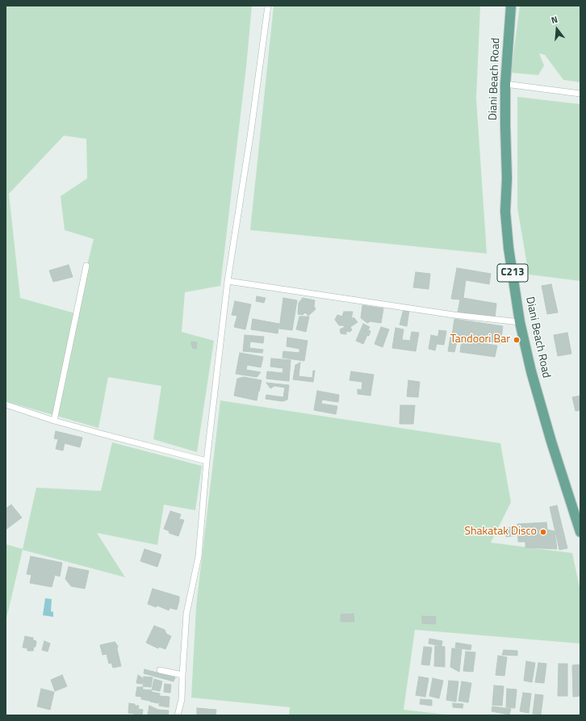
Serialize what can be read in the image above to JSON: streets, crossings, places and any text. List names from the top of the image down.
{
  "streets": {
    "main road": ["Diani Beach Road", "C213"]
  },
  "places": ["Tandoori Bar", "Shakatak Disco"],
  "north": "top"
}
